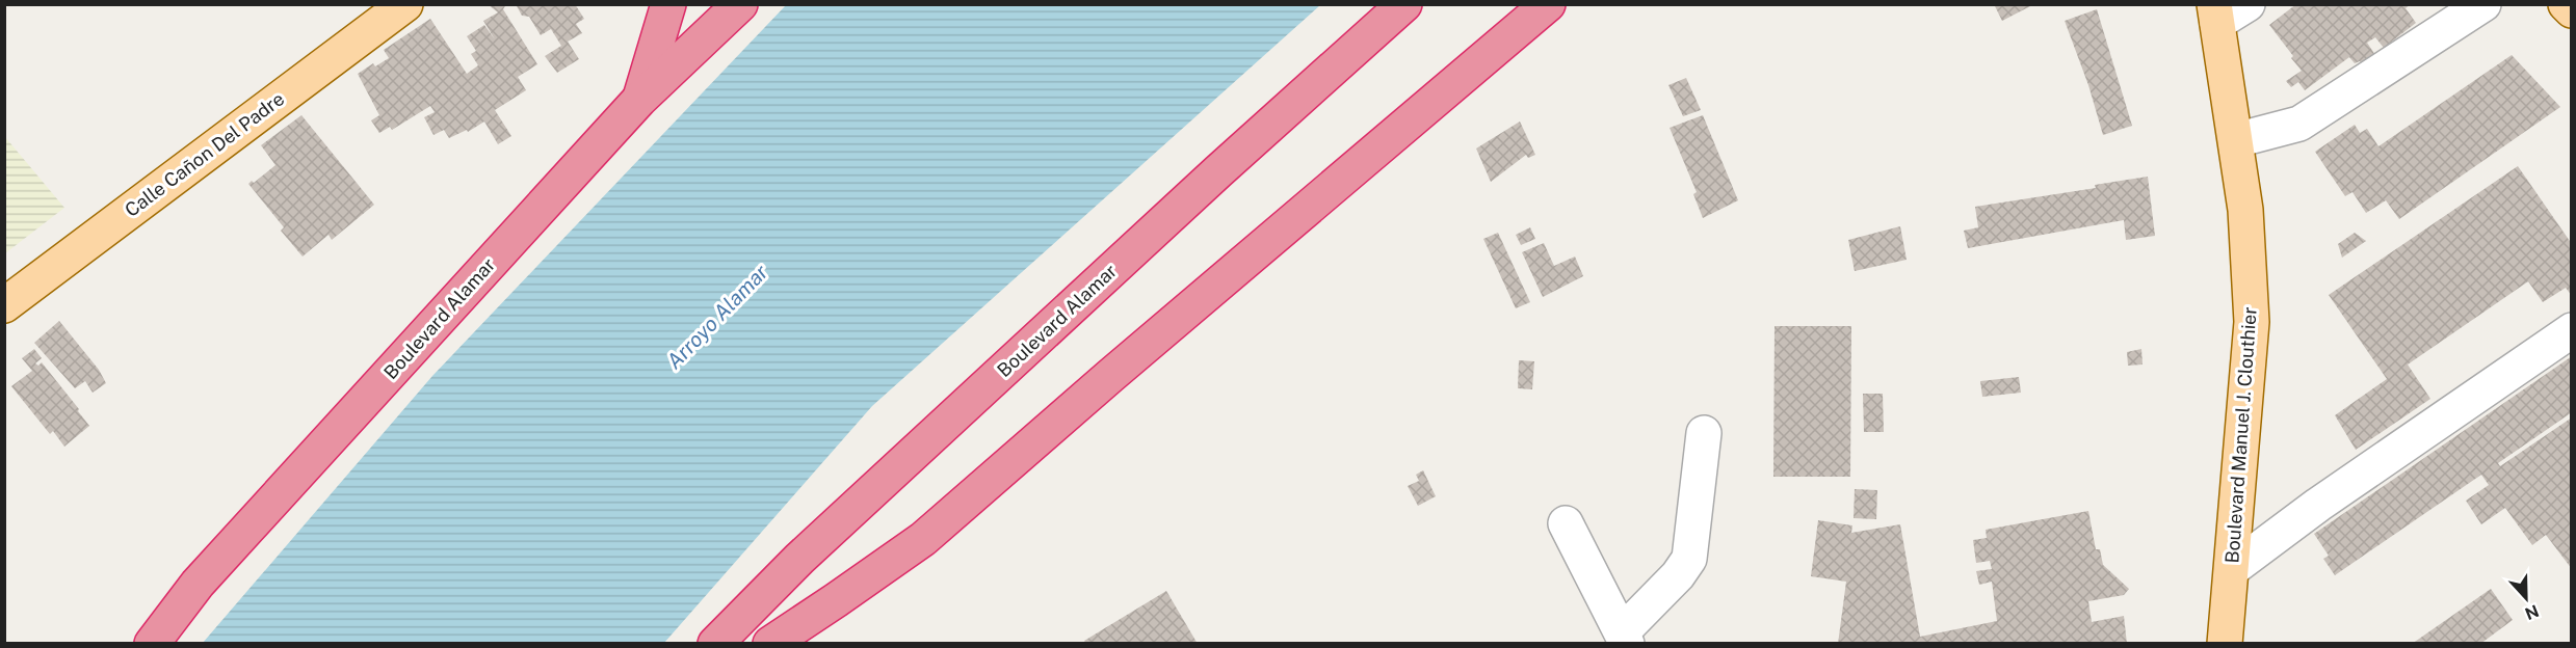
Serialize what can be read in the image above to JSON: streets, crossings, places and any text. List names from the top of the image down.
{
  "streets": {
    "highway": ["Boulevard Alamar"],
    "main road": ["Calle Cañon Del Padre", "Boulevard Manuel J. Clouthier"]
  },
  "water": ["Arroyo Alamar"],
  "north": "bottom"
}
